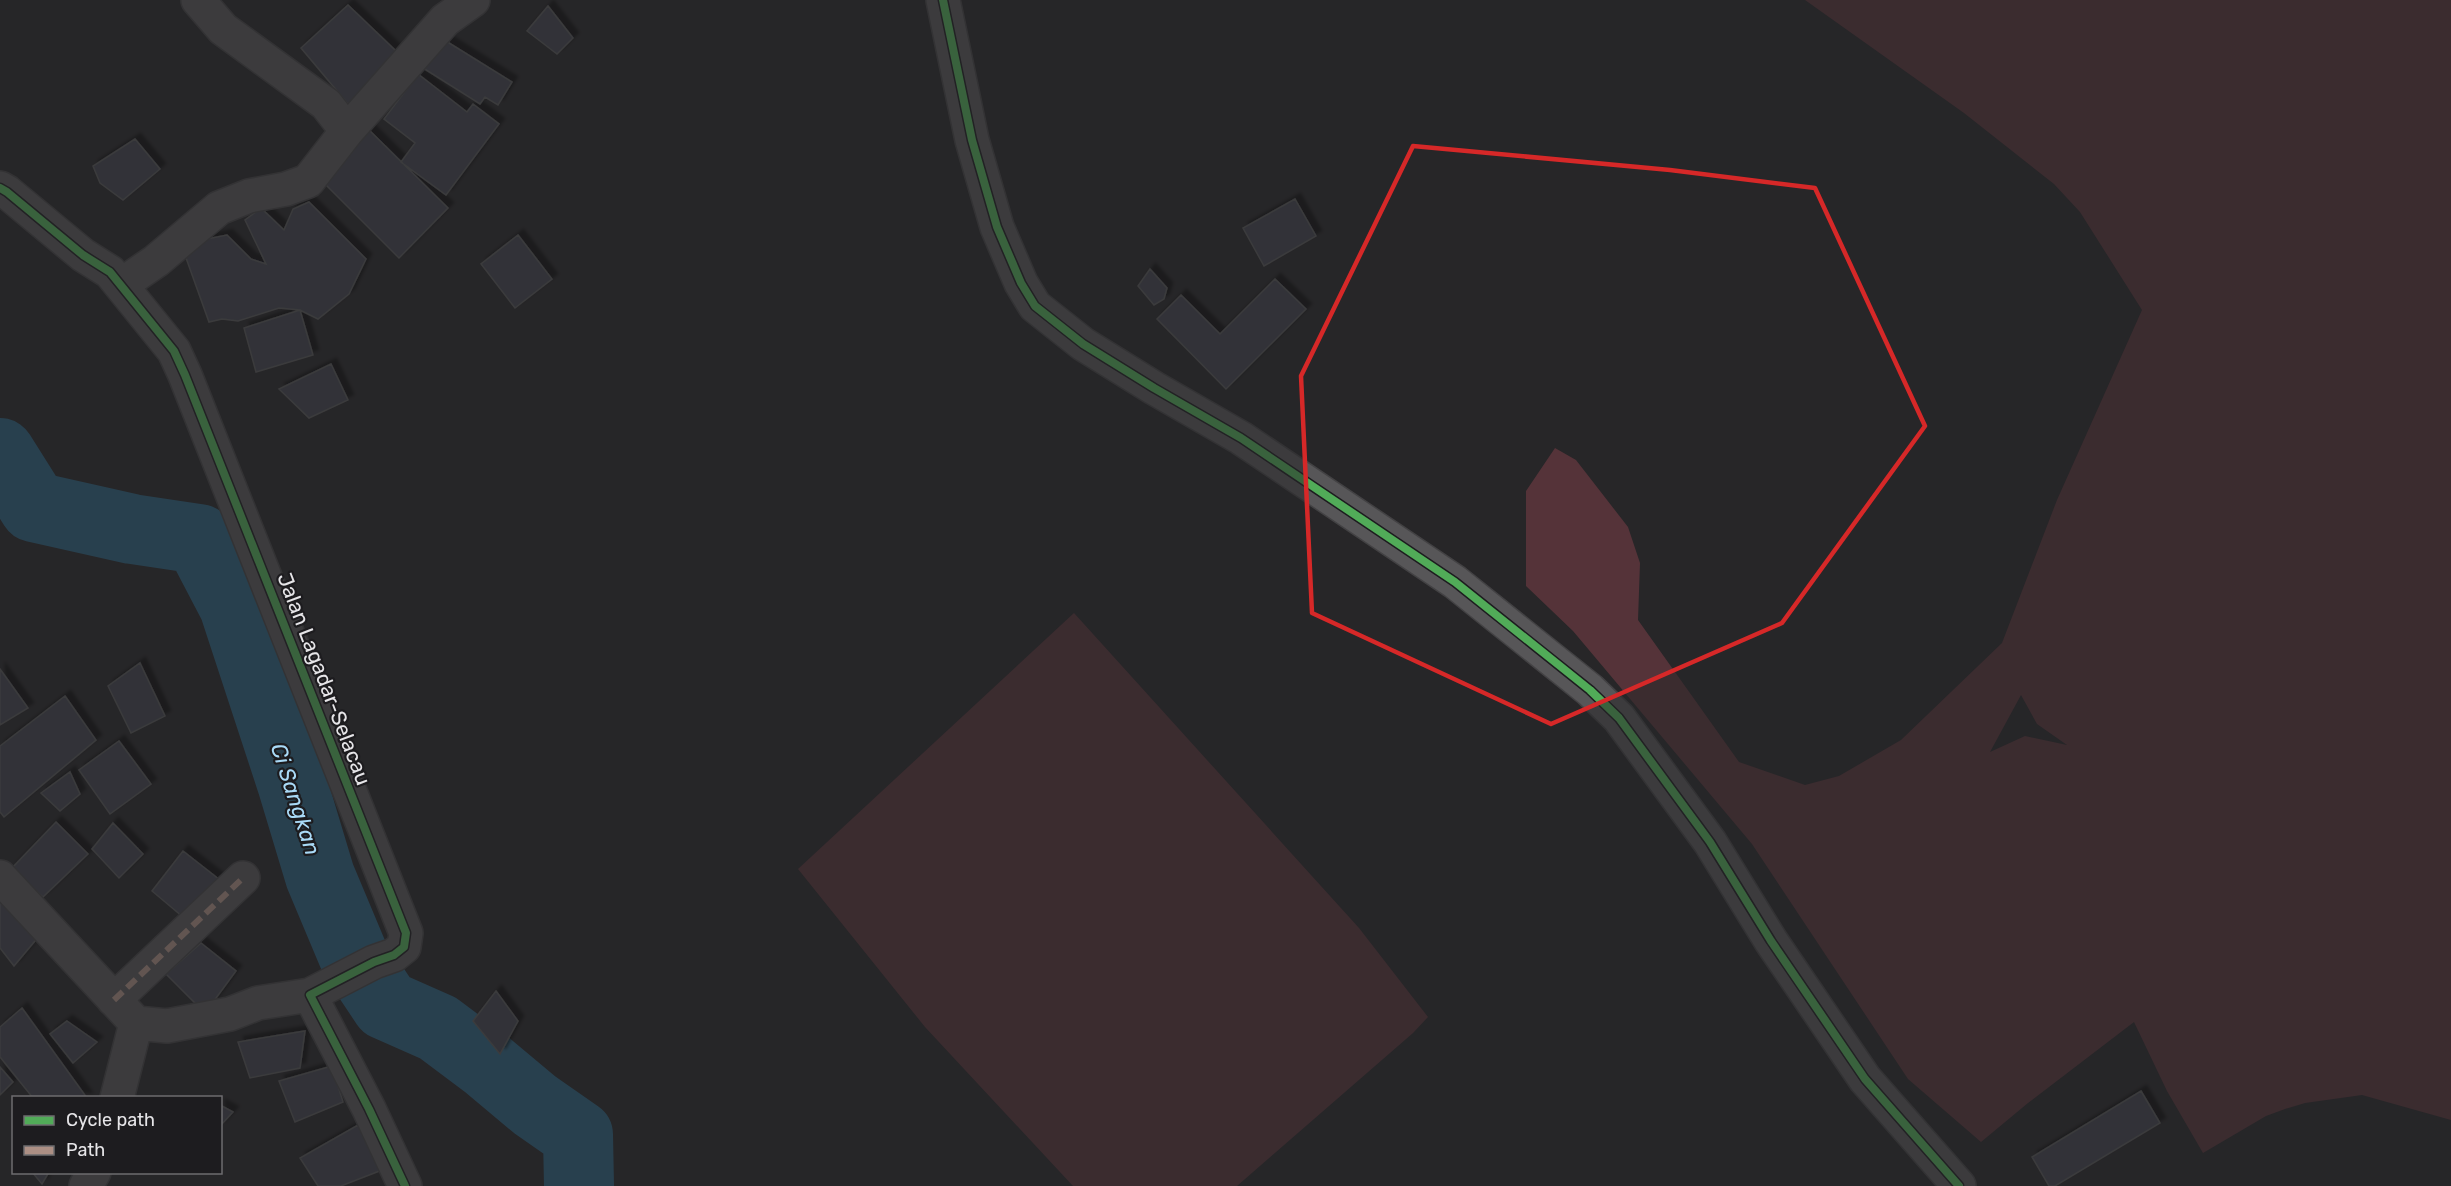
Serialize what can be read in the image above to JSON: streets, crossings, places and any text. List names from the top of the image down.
{
  "streets": {
    "street": ["Jalan Lagadar-Selacau"]
  },
  "water": ["Ci Sangkan"],
  "legend": ["Cycle path", "Path"]
}
